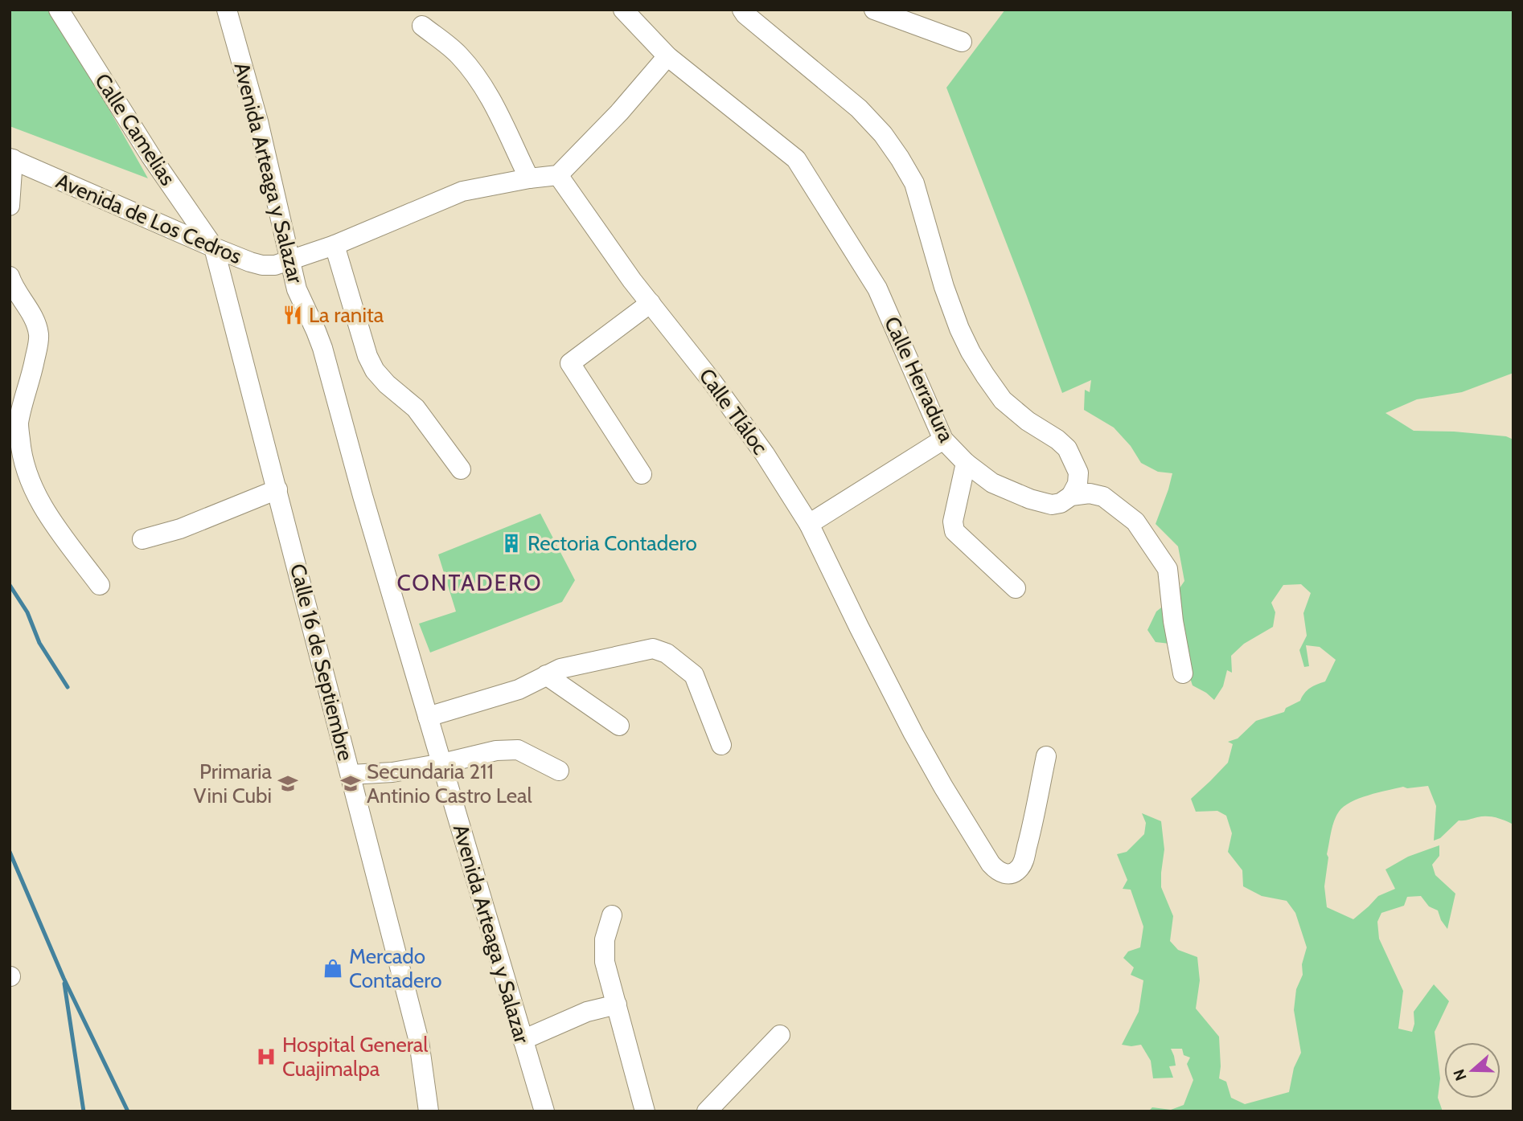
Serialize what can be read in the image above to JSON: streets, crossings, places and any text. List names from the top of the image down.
{
  "streets": {
    "street": [
      "Calle Camelias",
      "Avenida Arteaga y Salazar",
      "Avenida de Los Cedros",
      "Calle Herradura",
      "Calle Tláloc",
      "Calle 16 de Septiembre"
    ]
  },
  "crossings": [
    ["Calle Camelias", "Avenida de Los Cedros"],
    ["Calle Camelias", "Calle 16 de Septiembre"],
    ["Avenida Arteaga y Salazar", "Avenida de Los Cedros"],
    ["Avenida de Los Cedros", "Calle 16 de Septiembre"]
  ],
  "districts": ["CONTADERO"],
  "places": {
    "restaurant": ["La ranita"],
    "building": ["Rectoria Contadero"],
    "school or university": ["Primaria Vini Cubi", "Secundaria 211 Antinio Castro Leal"],
    "shop": ["Mercado Contadero"],
    "hospital": ["Hospital General Cuajimalpa"]
  },
  "north": "left"
}
